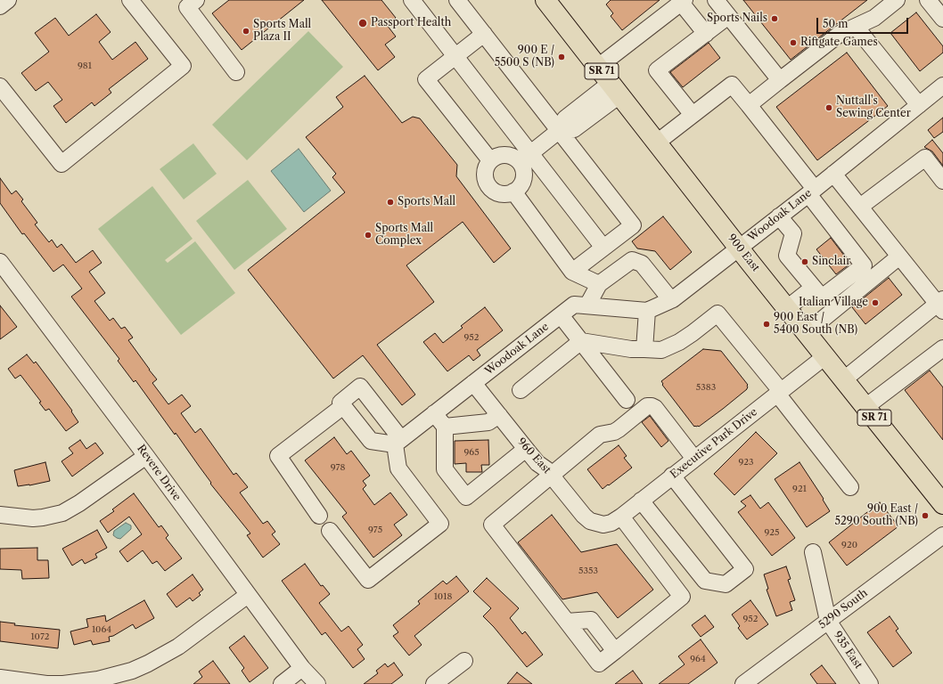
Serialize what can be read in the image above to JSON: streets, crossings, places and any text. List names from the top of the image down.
{
  "streets": {
    "main road": ["SR 71", "900 East"],
    "street": [
      "Woodoak Lane",
      "Executive Park Drive",
      "960 East",
      "Revere Drive",
      "5290 South",
      "935 East"
    ]
  },
  "crossings": [
    ["Woodoak Lane", "900 East"],
    ["Woodoak Lane", "960 East"],
    ["900 East", "Executive Park Drive"],
    ["Executive Park Drive", "960 East"],
    ["5290 South", "935 East"]
  ],
  "places": [
    "Sports Nails",
    "Passport Health",
    "Sports Mall Plaza II",
    "Riftgate Games",
    "900 E / 5500 S (NB)",
    "Nuttall's Sewing Center",
    "Sports Mall",
    "Sports Mall Complex",
    "Sinclair",
    "Italian Village",
    "900 East / 5400 South (NB)",
    "900 East / 5290 South (NB)"
  ],
  "house_numbers": [
    "981",
    "952",
    "5383",
    "965",
    "923",
    "978",
    "921",
    "975",
    "925",
    "920",
    "5353",
    "1018",
    "952",
    "1064",
    "1072",
    "964"
  ],
  "scale_bar": "50 m"
}
